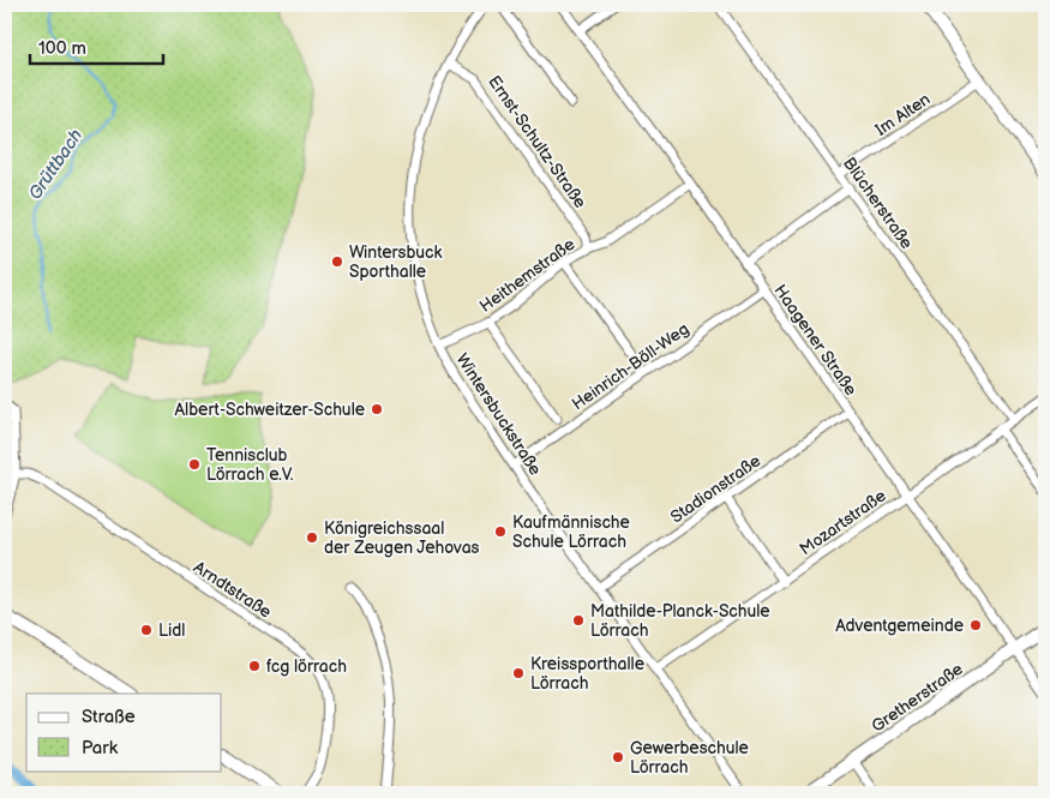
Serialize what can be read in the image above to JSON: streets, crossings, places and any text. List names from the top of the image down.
{
  "streets": {
    "main road": ["Gretherstraße"],
    "street": [
      "Im Alten",
      "Ernst-Schultz-Straße",
      "Blücherstraße",
      "Heithemstraße",
      "Haagener Straße",
      "Heinrich-Böll-Weg",
      "Wintersbuckstraße",
      "Stadionstraße",
      "Mozartstraße",
      "Arndtstraße"
    ]
  },
  "crossings": [
    ["Im Alten", "Blücherstraße"],
    ["Ernst-Schultz-Straße", "Heithemstraße"],
    ["Ernst-Schultz-Straße", "Wintersbuckstraße"],
    ["Blücherstraße", "Mozartstraße"],
    ["Heithemstraße", "Haagener Straße"],
    ["Heithemstraße", "Wintersbuckstraße"],
    ["Haagener Straße", "Heinrich-Böll-Weg"],
    ["Haagener Straße", "Stadionstraße"],
    ["Haagener Straße", "Mozartstraße"],
    ["Haagener Straße", "Gretherstraße"],
    ["Heinrich-Böll-Weg", "Wintersbuckstraße"],
    ["Wintersbuckstraße", "Stadionstraße"],
    ["Wintersbuckstraße", "Mozartstraße"]
  ],
  "water": ["Grüttbach"],
  "places": [
    "Wintersbuck Sporthalle",
    "Albert-Schweitzer-Schule",
    "Tennisclub Lörrach e.V.",
    "Kaufmännische Schule Lörrach",
    "Königreichssaal der Zeugen Jehovas",
    "Mathilde-Planck-Schule Lörrach",
    "Adventgemeinde",
    "Lidl",
    "fcg lörrach",
    "Kreissporthalle Lörrach",
    "Gewerbeschule Lörrach"
  ],
  "legend": ["Straße", "Park"],
  "scale_bar": "100 m"
}
